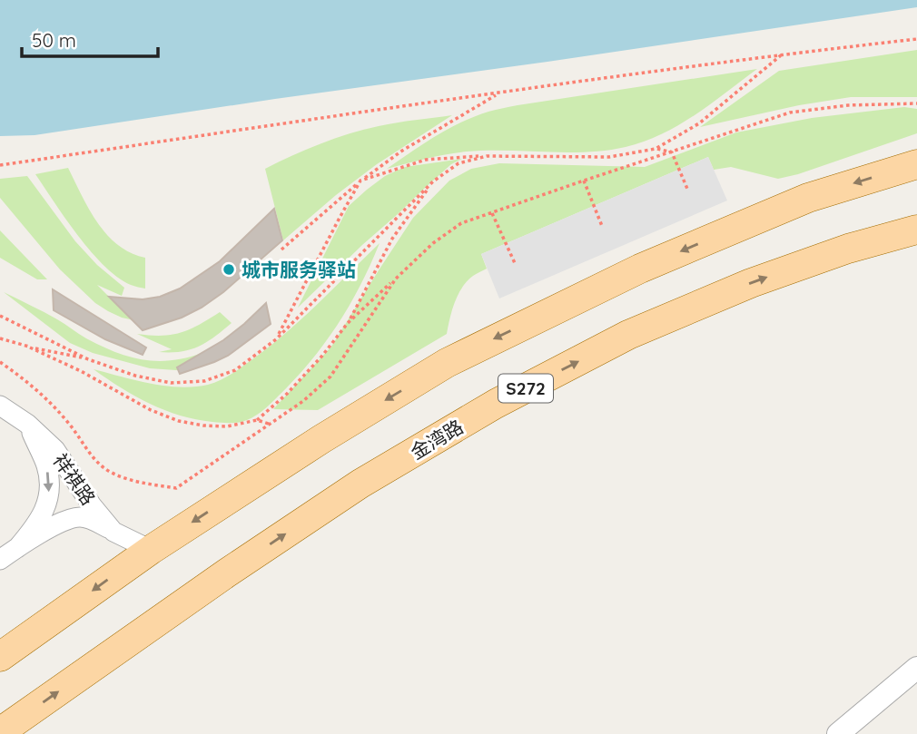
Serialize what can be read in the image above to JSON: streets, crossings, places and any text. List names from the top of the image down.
{
  "streets": {
    "main road": ["S272", "金湾路"],
    "street": ["祥祺路"]
  },
  "places": ["城市服务驿站"],
  "scale_bar": "50 m"
}
